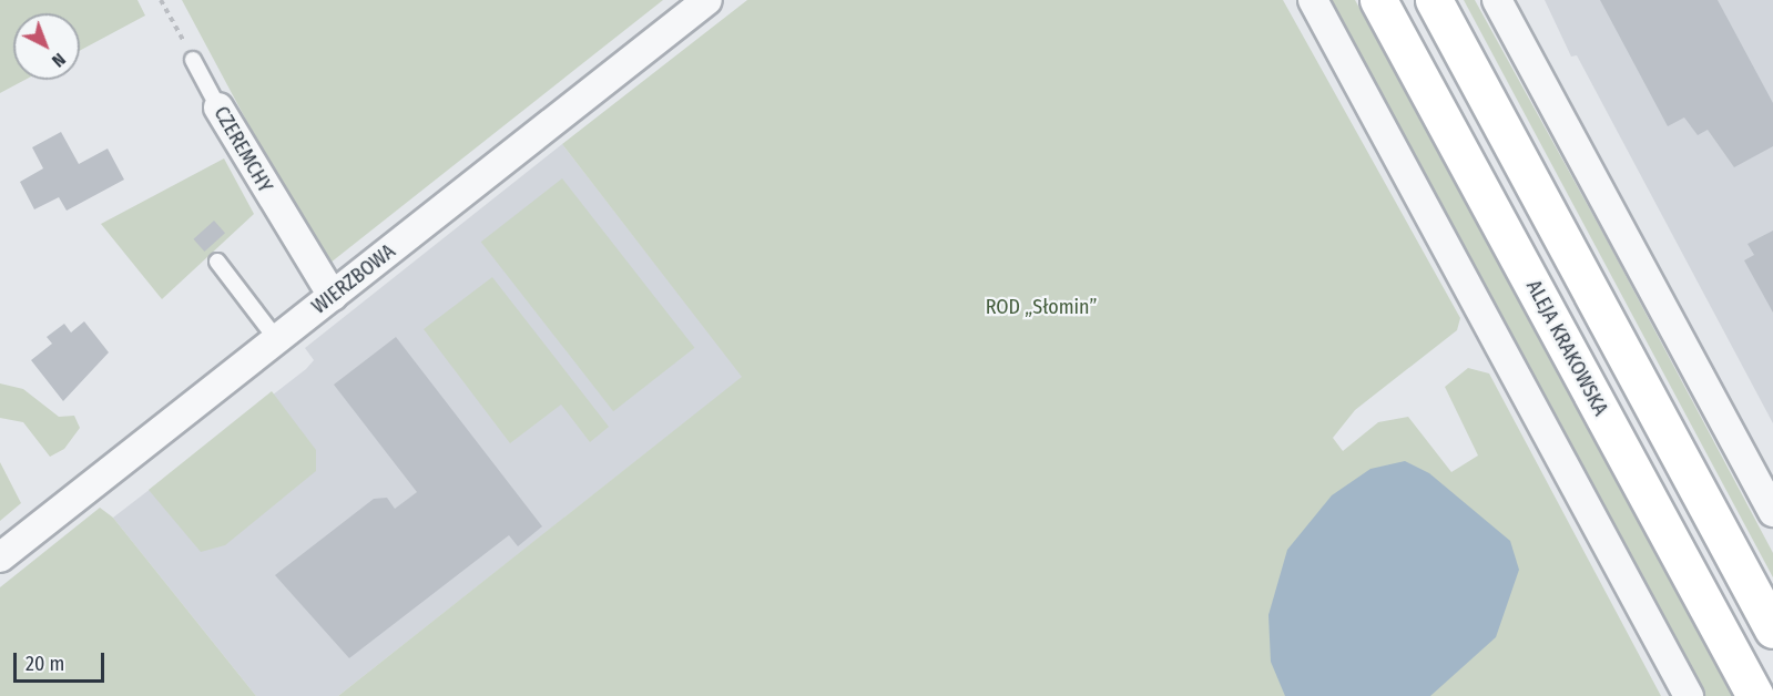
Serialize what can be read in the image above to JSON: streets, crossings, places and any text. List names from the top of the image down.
{
  "streets": {
    "main road": ["ALEJA KRAKOWSKA"],
    "street": ["CZEREMCHY", "WIERZBOWA"]
  },
  "crossings": [
    ["CZEREMCHY", "WIERZBOWA"]
  ],
  "parks": ["ROD „Słomin”"],
  "scale_bar": "20 m",
  "north": "bottom right"
}
